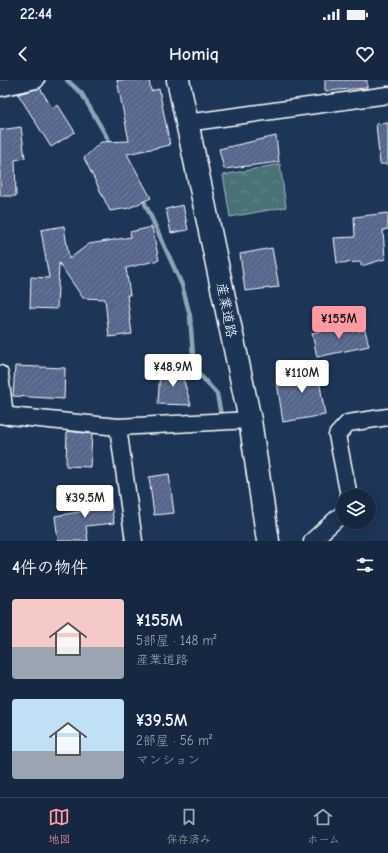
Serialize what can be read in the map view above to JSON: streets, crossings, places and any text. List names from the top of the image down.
{
  "streets": {
    "street": ["産業道路"]
  },
  "page": {
    "status": "22:44",
    "header": "Homiq",
    "price": [
      "¥155M",
      "¥48.9M",
      "¥110M",
      "¥39.5M"
    ],
    "heading": "4件の物件",
    "list": [
      {
        "name": "¥155M",
        "note": "5部屋 · 148 m² · 産業道路"
      },
      {
        "name": "¥39.5M",
        "note": "2部屋 · 56 m² · マンション"
      }
    ],
    "tabs": ["地図", "保存済み", "ホーム"]
  }
}
